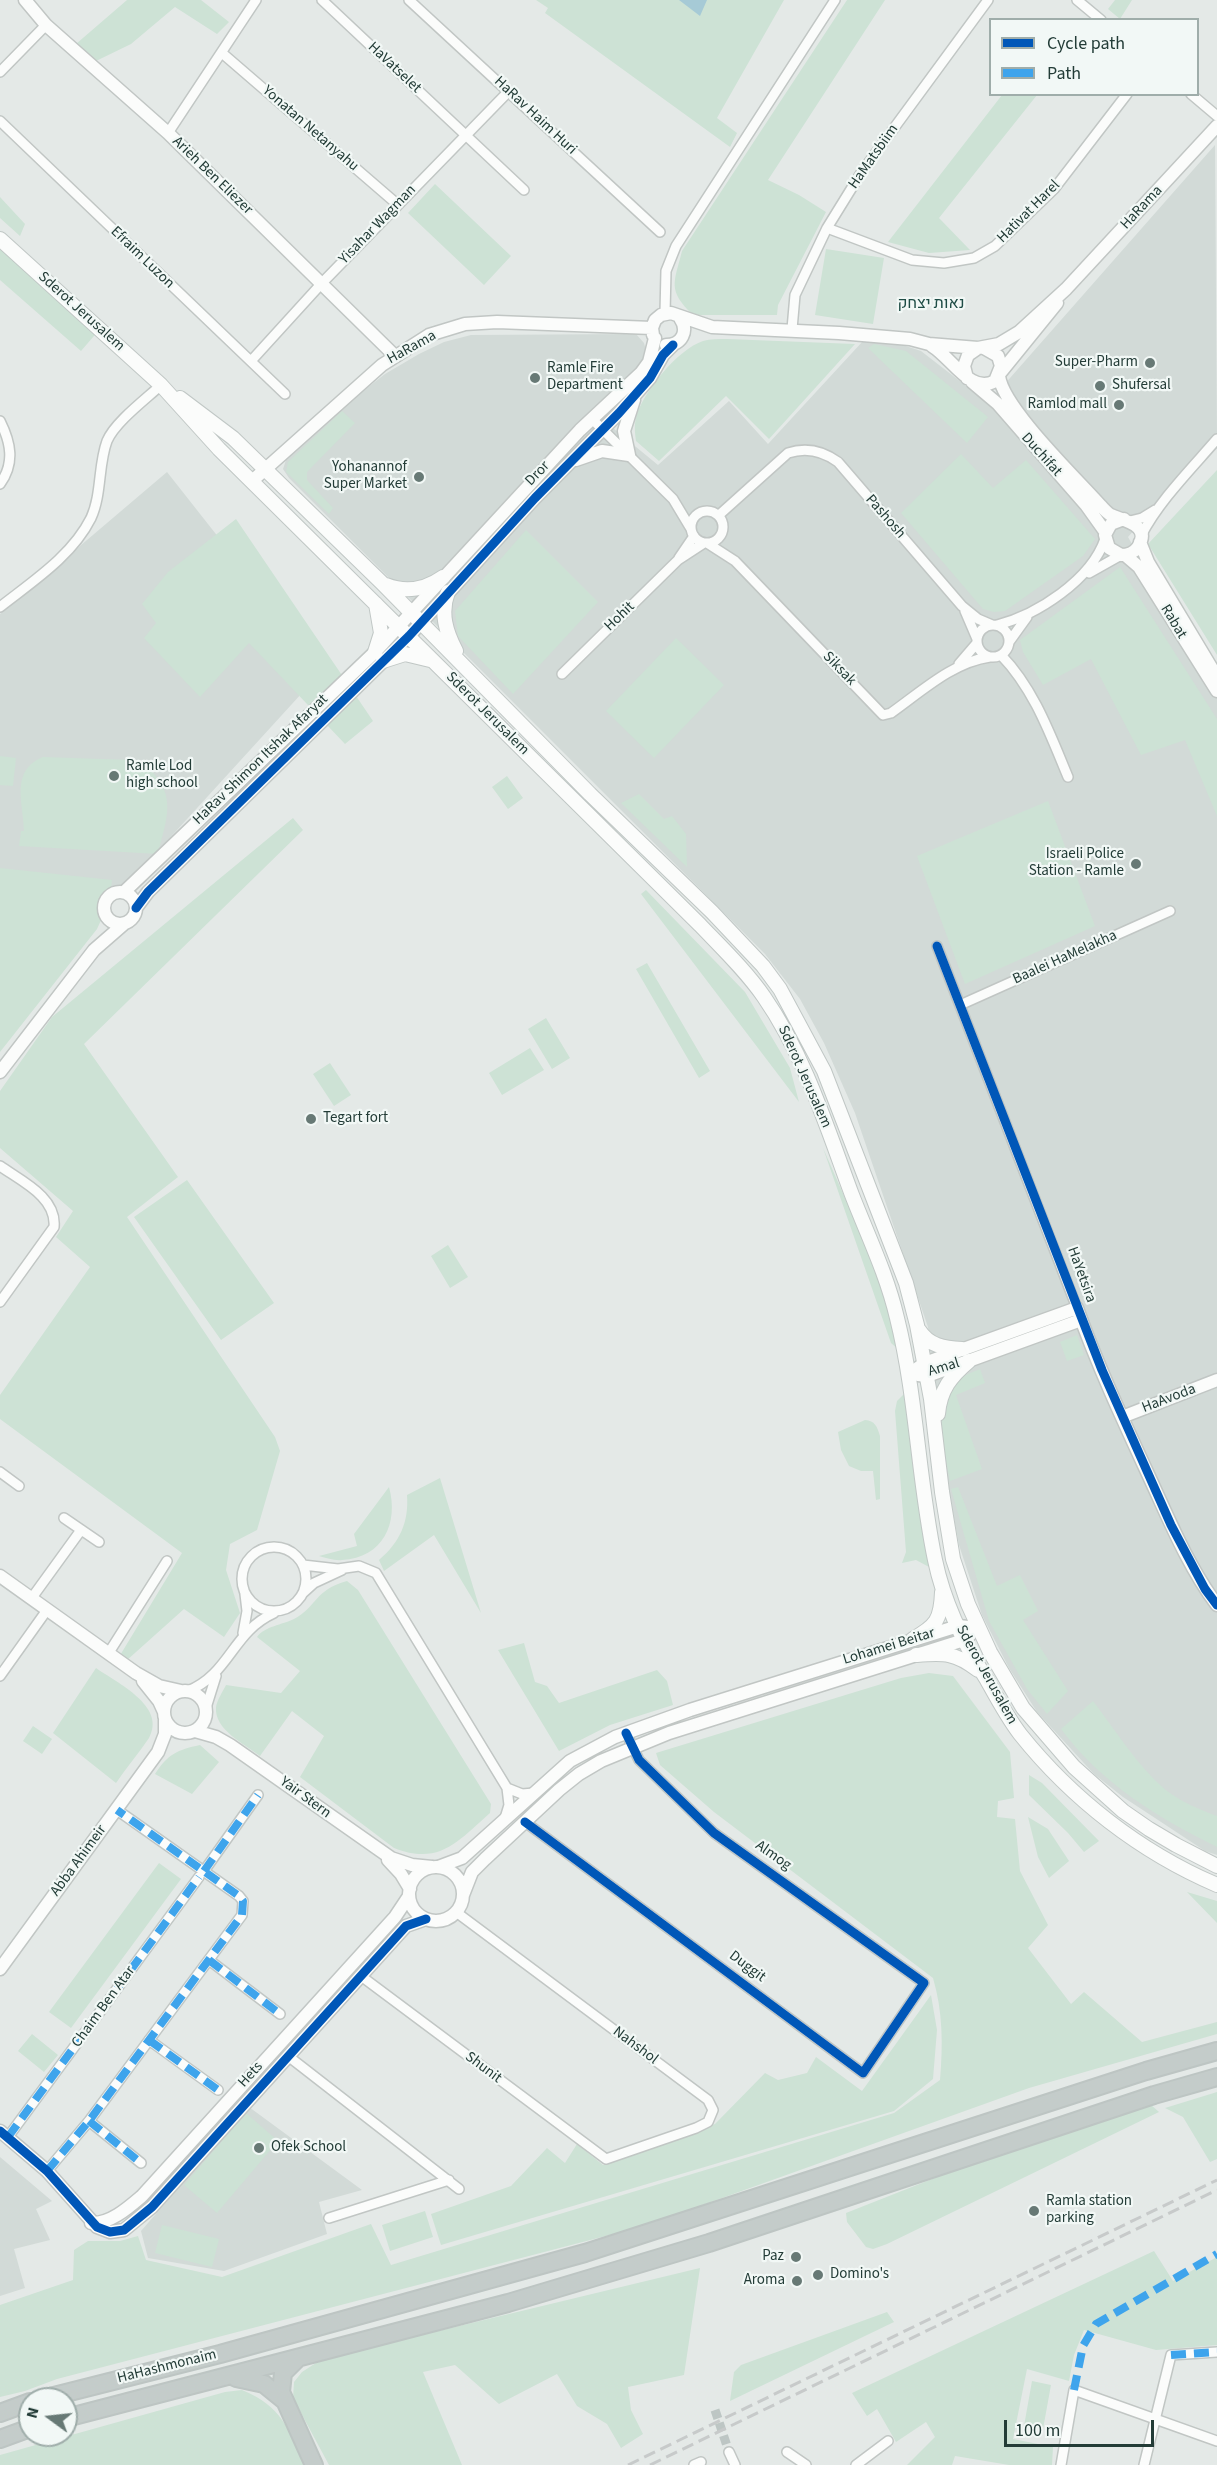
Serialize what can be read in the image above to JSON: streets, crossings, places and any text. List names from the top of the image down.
{
  "streets": {
    "highway": ["HaHashmonaim"],
    "main road": ["Sderot Jerusalem"],
    "street": [
      "HaVatselet",
      "HaRav Haim Huri",
      "Yonatan Netanyahu",
      "HaMatsbiim",
      "Arieh Ben Eliezer",
      "HaRama",
      "Hativat Harel",
      "Yisahar Wagman",
      "Efraim Luzon",
      "Duchifat",
      "Dror",
      "Pashosh",
      "Hohit",
      "Rabat",
      "Siksak",
      "HaRav Shimon Itshak Afaryat",
      "Baalei HaMelakha",
      "HaYetsira",
      "Amal",
      "HaAvoda",
      "Lohamei Beitar",
      "Yair Stern",
      "Almog",
      "Abba Ahimeir",
      "Duggit",
      "Chaim Ben Atar",
      "Nahshol",
      "Shunit",
      "Hets"
    ]
  },
  "crossings": [
    ["HaVatselet", "Yisahar Wagman"],
    ["HaRav Haim Huri", "Yisahar Wagman"],
    ["Yonatan Netanyahu", "Yisahar Wagman"],
    ["HaMatsbiim", "HaRama"],
    ["HaMatsbiim", "Hativat Harel"],
    ["Arieh Ben Eliezer", "HaRama"],
    ["Arieh Ben Eliezer", "Yisahar Wagman"],
    ["HaRama", "Sderot Jerusalem"],
    ["HaRama", "Duchifat"],
    ["HaRama", "Dror"],
    ["Yisahar Wagman", "Efraim Luzon"],
    ["Sderot Jerusalem", "Dror"],
    ["Sderot Jerusalem", "HaRav Shimon Itshak Afaryat"],
    ["Sderot Jerusalem", "Amal"],
    ["Sderot Jerusalem", "Lohamei Beitar"],
    ["Duchifat", "Rabat"],
    ["Dror", "HaRav Shimon Itshak Afaryat"],
    ["Pashosh", "Hohit"],
    ["Pashosh", "Siksak"],
    ["Hohit", "Siksak"],
    ["Baalei HaMelakha", "HaYetsira"],
    ["HaYetsira", "Amal"],
    ["HaYetsira", "HaAvoda"],
    ["Lohamei Beitar", "Yair Stern"],
    ["Lohamei Beitar", "Almog"],
    ["Lohamei Beitar", "Duggit"],
    ["Lohamei Beitar", "Nahshol"],
    ["Lohamei Beitar", "Hets"],
    ["Yair Stern", "Abba Ahimeir"],
    ["Yair Stern", "Nahshol"],
    ["Yair Stern", "Hets"],
    ["Almog", "Duggit"],
    ["Nahshol", "Shunit"],
    ["Nahshol", "Hets"],
    ["Shunit", "Hets"]
  ],
  "districts": ["נאות יצחק"],
  "places": [
    "Super-Pharm",
    "Ramle Fire Department",
    "Shufersal",
    "Ramlod mall",
    "Yohanannof Super Market",
    "Ramle Lod high school",
    "Israeli Police Station - Ramle",
    "Tegart fort",
    "Ofek School",
    "Ramla station parking",
    "Paz",
    "Domino's",
    "Aroma"
  ],
  "legend": ["Cycle path", "Path"],
  "scale_bar": "100 m",
  "north": "left"
}
